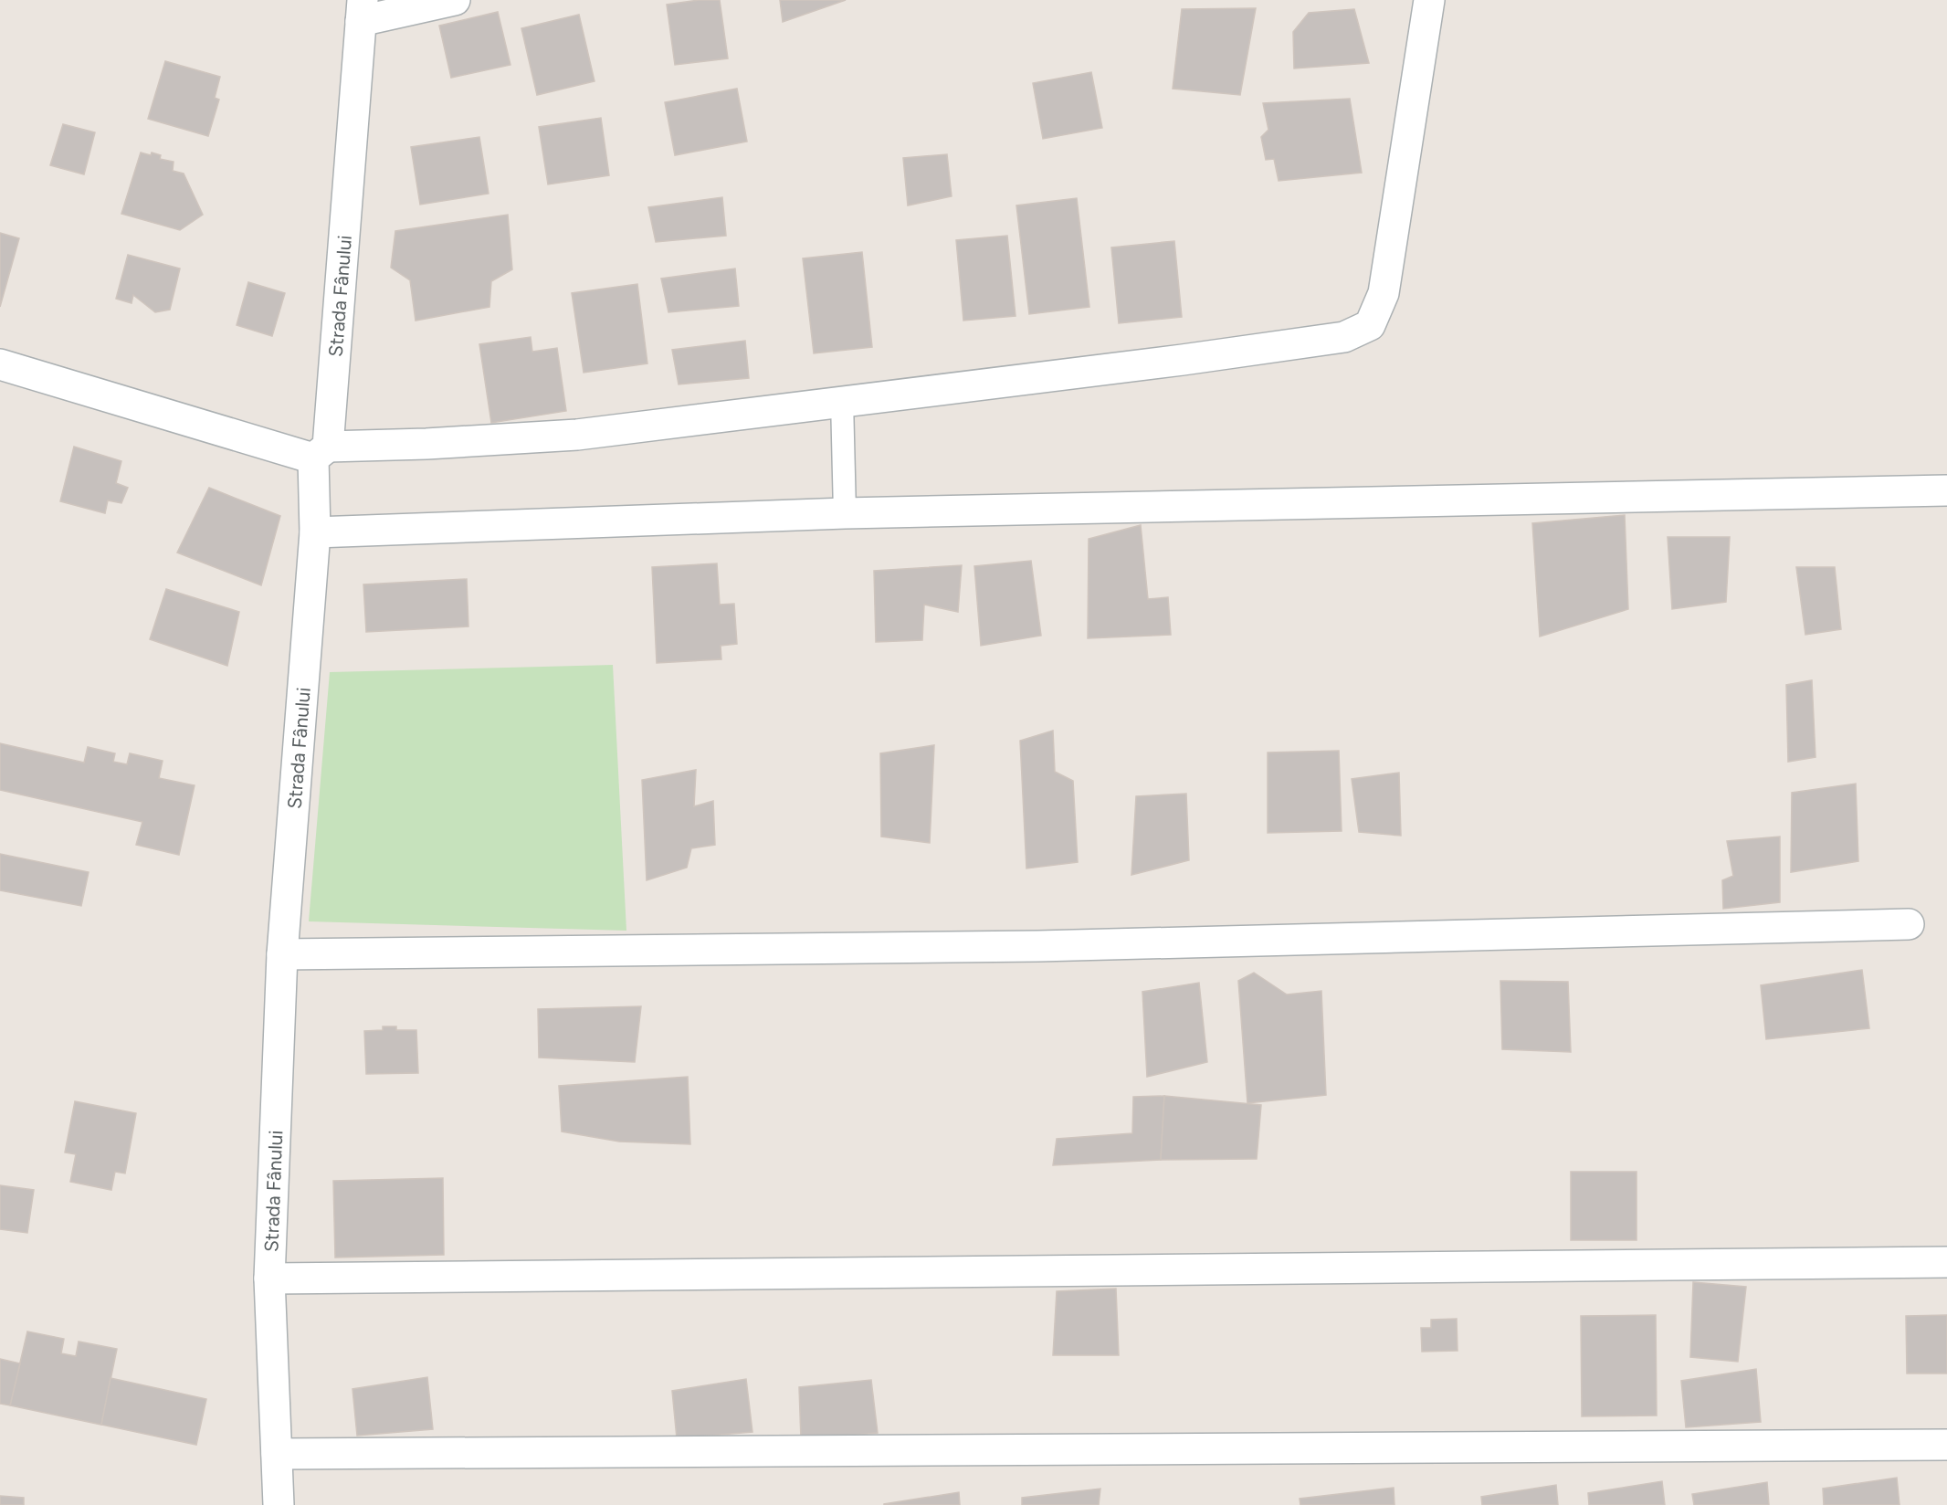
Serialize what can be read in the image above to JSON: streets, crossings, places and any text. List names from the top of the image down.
{
  "streets": {
    "street": ["Strada Fânului"]
  }
}
